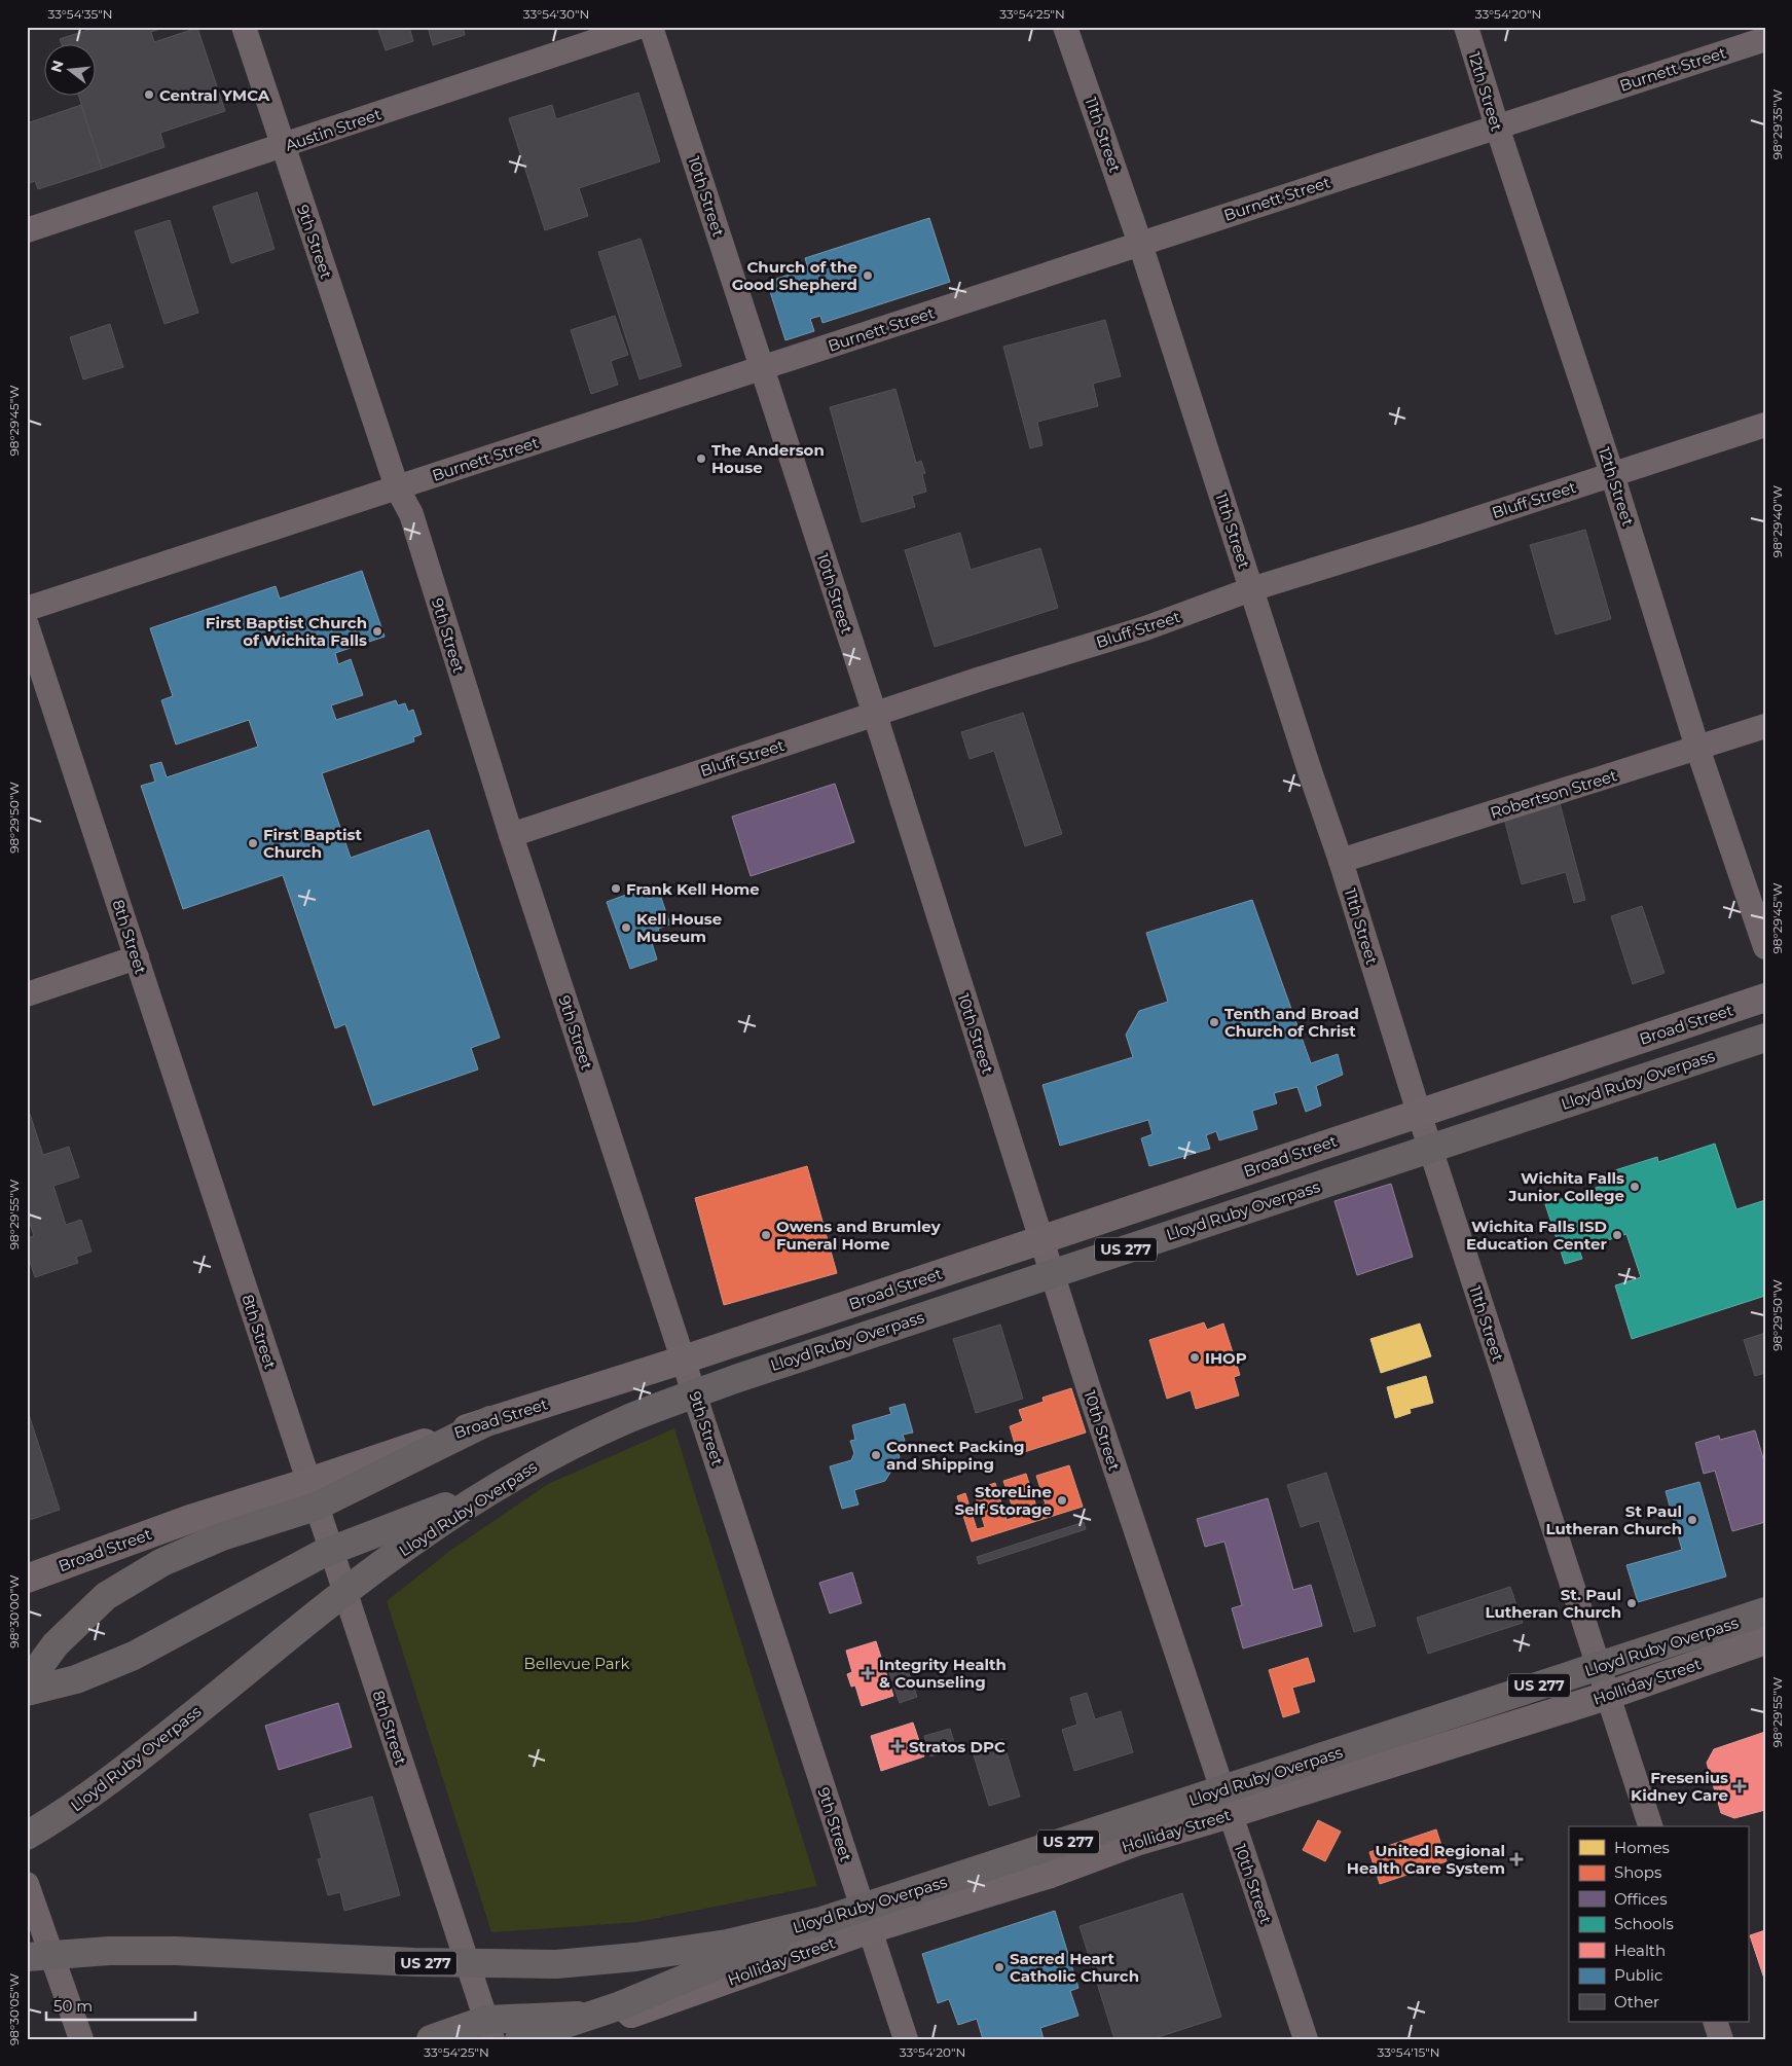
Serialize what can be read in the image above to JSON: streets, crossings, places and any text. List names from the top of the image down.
{
  "streets": {
    "highway": ["Lloyd Ruby Overpass", "US 277"],
    "main road": ["Broad Street", "Holliday Street"],
    "street": [
      "Burnett Street",
      "12th Street",
      "Austin Street",
      "11th Street",
      "10th Street",
      "9th Street",
      "Bluff Street",
      "Robertson Street",
      "8th Street"
    ]
  },
  "crossings": [
    ["Burnett Street", "12th Street"],
    ["Burnett Street", "11th Street"],
    ["Burnett Street", "10th Street"],
    ["Burnett Street", "9th Street"],
    ["12th Street", "Bluff Street"],
    ["12th Street", "Robertson Street"],
    ["Austin Street", "9th Street"],
    ["11th Street", "Bluff Street"],
    ["11th Street", "Robertson Street"],
    ["11th Street", "Broad Street"],
    ["11th Street", "Holliday Street"],
    ["10th Street", "Bluff Street"],
    ["10th Street", "Broad Street"],
    ["10th Street", "Holliday Street"],
    ["9th Street", "Bluff Street"],
    ["9th Street", "Broad Street"],
    ["9th Street", "Holliday Street"],
    ["8th Street", "Broad Street"]
  ],
  "parks": ["Bellevue Park"],
  "places": {
    "other": [
      "Central YMCA",
      "Church of the Good Shepherd",
      "The Anderson House",
      "First Baptist Church of Wichita Falls",
      "First Baptist Church",
      "Frank Kell Home",
      "Kell House Museum",
      "Tenth and Broad Church of Christ",
      "Wichita Falls Junior College",
      "Owens and Brumley Funeral Home",
      "Wichita Falls ISD Education Center",
      "IHOP",
      "Connect Packing and Shipping",
      "StoreLine Self Storage",
      "St Paul Lutheran Church",
      "St. Paul Lutheran Church",
      "Sacred Heart Catholic Church"
    ],
    "health": [
      "Integrity Health & Counseling",
      "Stratos DPC",
      "Fresenius Kidney Care",
      "United Regional Health Care System"
    ]
  },
  "legend": [
    "Homes",
    "Shops",
    "Offices",
    "Schools",
    "Health",
    "Public",
    "Other"
  ],
  "scale_bar": "50 m",
  "north": "left",
  "coordinates": [
    "33°54'35\"N",
    "33°54'30\"N",
    "33°54'25\"N",
    "33°54'20\"N",
    "98°29'35\"W",
    "98°29'45\"W",
    "98°29'40\"W",
    "98°29'50\"W",
    "98°29'55\"W",
    "98°30'00\"W",
    "98°30'05\"W",
    "33°54'15\"N"
  ]
}
